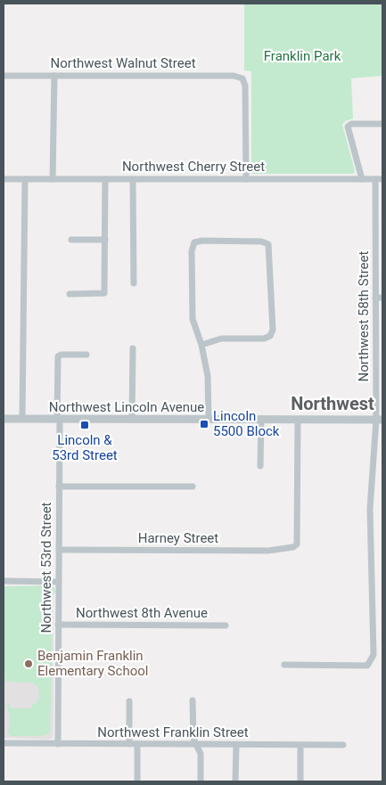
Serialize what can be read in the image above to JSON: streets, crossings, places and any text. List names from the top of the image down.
{
  "streets": {
    "street": [
      "Northwest Walnut Street",
      "Northwest Cherry Street",
      "Northwest 58th Street",
      "Northwest Lincoln Avenue",
      "Harney Street",
      "Northwest 53rd Street",
      "Northwest 8th Avenue",
      "Northwest Franklin Street"
    ]
  },
  "crossings": [
    ["Northwest Walnut Street", "Northwest Cherry Street"],
    ["Northwest Cherry Street", "Northwest 58th Street"],
    ["Northwest 58th Street", "Northwest Lincoln Avenue"],
    ["Northwest Lincoln Avenue", "Harney Street"],
    ["Northwest Lincoln Avenue", "Northwest 53rd Street"],
    ["Harney Street", "Northwest 53rd Street"],
    ["Northwest 53rd Street", "Northwest 8th Avenue"],
    ["Northwest 53rd Street", "Northwest Franklin Street"]
  ],
  "districts": ["Northwest"],
  "parks": ["Franklin Park"],
  "places": {
    "transit": ["Lincoln 5500 Block", "Lincoln & 53rd Street"],
    "other": ["Benjamin Franklin Elementary School"]
  }
}
